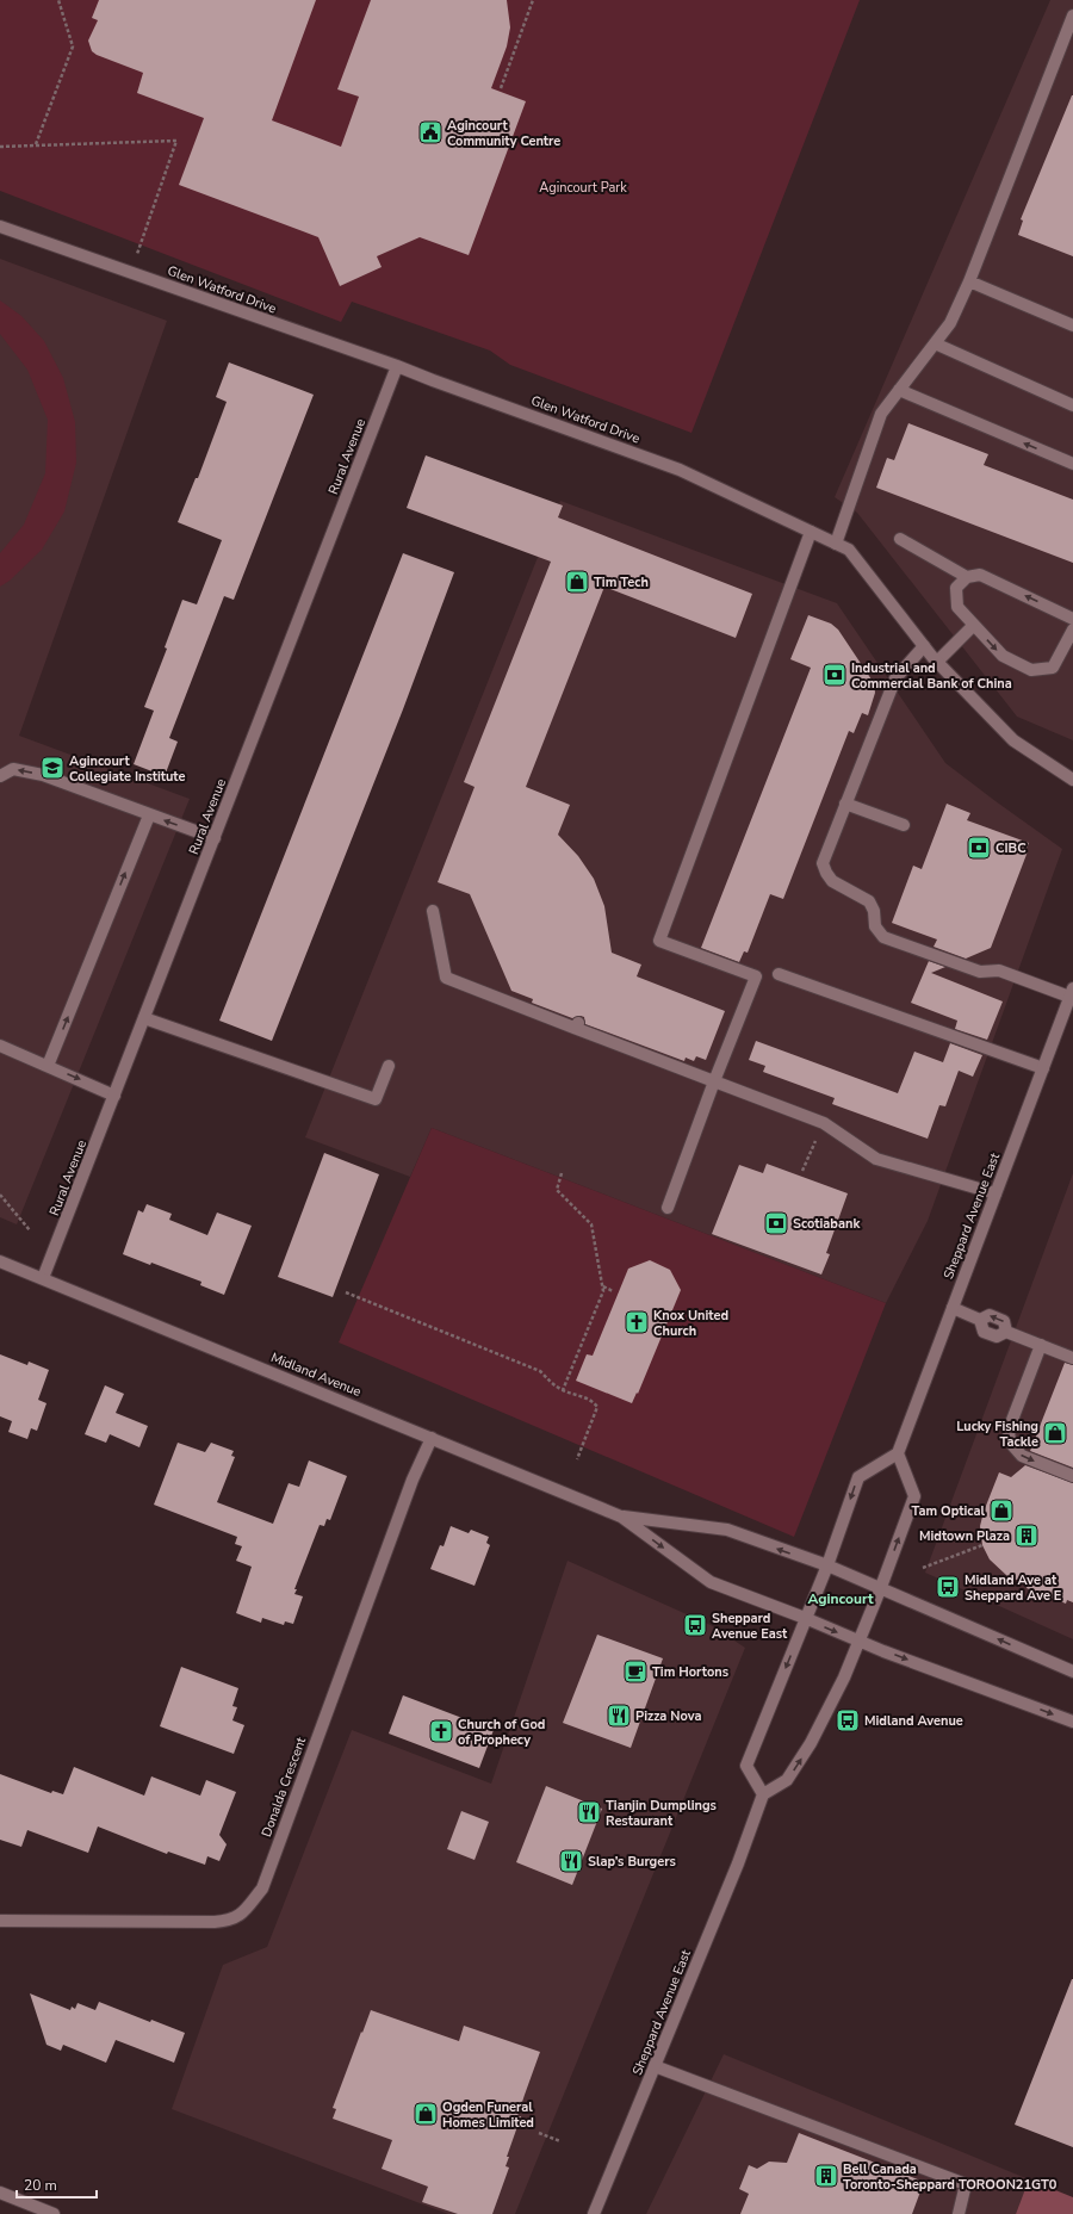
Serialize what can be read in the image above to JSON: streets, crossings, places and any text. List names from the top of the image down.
{
  "streets": {
    "main road": [
      "Glen Watford Drive",
      "Rural Avenue",
      "Sheppard Avenue East",
      "Midland Avenue",
      "Donalda Crescent"
    ]
  },
  "crossings": [
    ["Glen Watford Drive", "Rural Avenue"],
    ["Rural Avenue", "Midland Avenue"],
    ["Midland Avenue", "Donalda Crescent"]
  ],
  "districts": ["Agincourt"],
  "parks": ["Agincourt Park"],
  "places": {
    "public building": ["Agincourt Community Centre"],
    "shop": [
      "Tim Tech",
      "Lucky Fishing Tackle",
      "Tam Optical",
      "Ogden Funeral Homes Limited"
    ],
    "bank": ["Industrial and Commercial Bank of China", "CIBC", "Scotiabank"],
    "school or university": ["Agincourt Collegiate Institute"],
    "church": ["Knox United Church", "Church of God of Prophecy"],
    "building": ["Midtown Plaza", "Bell Canada Toronto-Sheppard TOROON21GT0"],
    "bus stop": ["Midland Ave at Sheppard Ave E", "Sheppard Avenue East", "Midland Avenue"],
    "cafe": ["Tim Hortons"],
    "restaurant": ["Pizza Nova", "Tianjin Dumplings Restaurant", "Slap’s Burgers"]
  },
  "scale_bar": "20 m"
}
